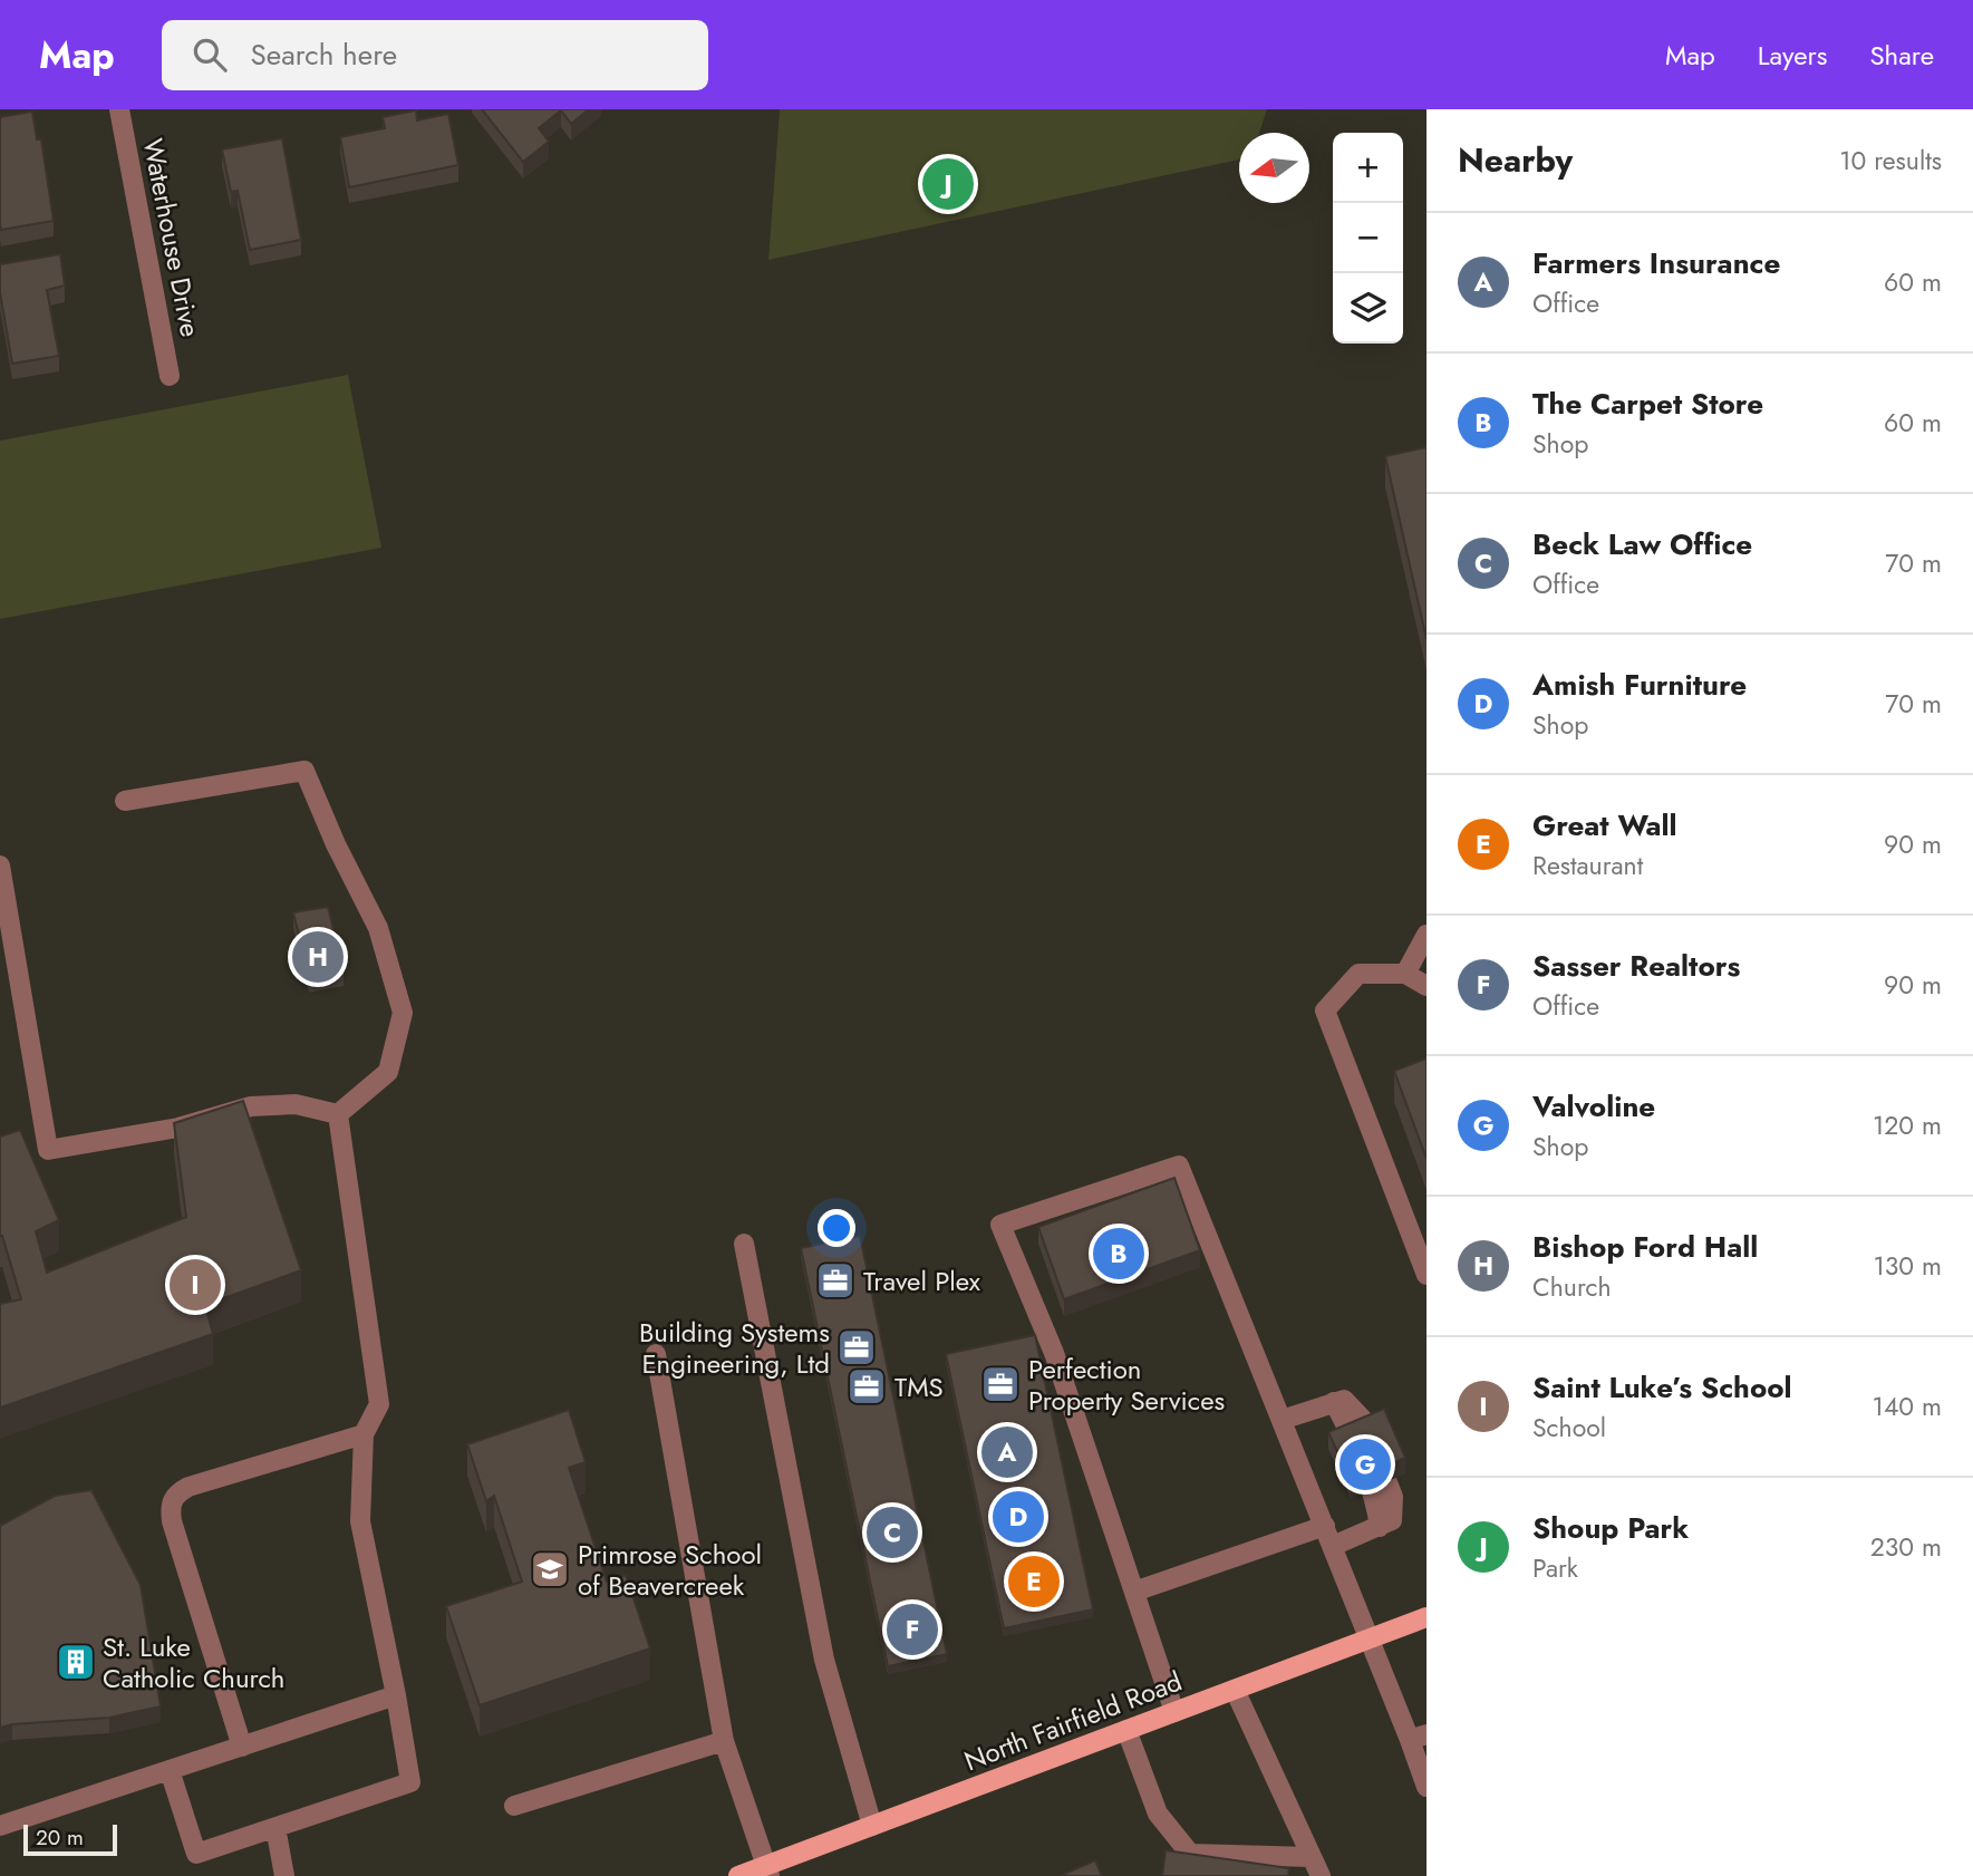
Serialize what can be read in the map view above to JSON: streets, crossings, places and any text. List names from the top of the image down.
{
  "streets": {
    "main road": ["North Fairfield Road"],
    "street": ["Waterhouse Drive"]
  },
  "places": {
    "office": [
      "Travel Plex",
      "Building Systems Engineering, Ltd",
      "Perfection Property Services",
      "TMS"
    ],
    "school or university": ["Primrose School of Beavercreek"],
    "building": ["St. Luke Catholic Church"]
  },
  "scale_bar": "20 m",
  "north": "left",
  "page": {
    "header": "Map",
    "search": "Search here",
    "nav": ["Map", "Layers", "Share"],
    "heading": ["Nearby", "10 results"],
    "map_buttons": ["+", "−"],
    "pins": [
      "J",
      "H",
      "B",
      "I",
      "A",
      "G",
      "D",
      "C",
      "E",
      "F"
    ],
    "list": [
      {
        "mark": "A",
        "name": "Farmers Insurance",
        "note": "Office",
        "value": "60 m"
      },
      {
        "mark": "B",
        "name": "The Carpet Store",
        "note": "Shop",
        "value": "60 m"
      },
      {
        "mark": "C",
        "name": "Beck Law Office",
        "note": "Office",
        "value": "70 m"
      },
      {
        "mark": "D",
        "name": "Amish Furniture",
        "note": "Shop",
        "value": "70 m"
      },
      {
        "mark": "E",
        "name": "Great Wall",
        "note": "Restaurant",
        "value": "90 m"
      },
      {
        "mark": "F",
        "name": "Sasser Realtors",
        "note": "Office",
        "value": "90 m"
      },
      {
        "mark": "G",
        "name": "Valvoline",
        "note": "Shop",
        "value": "120 m"
      },
      {
        "mark": "H",
        "name": "Bishop Ford Hall",
        "note": "Church",
        "value": "130 m"
      },
      {
        "mark": "I",
        "name": "Saint Luke’s School",
        "note": "School",
        "value": "140 m"
      },
      {
        "mark": "J",
        "name": "Shoup Park",
        "note": "Park",
        "value": "230 m"
      }
    ],
    "scale": "20 m"
  }
}
